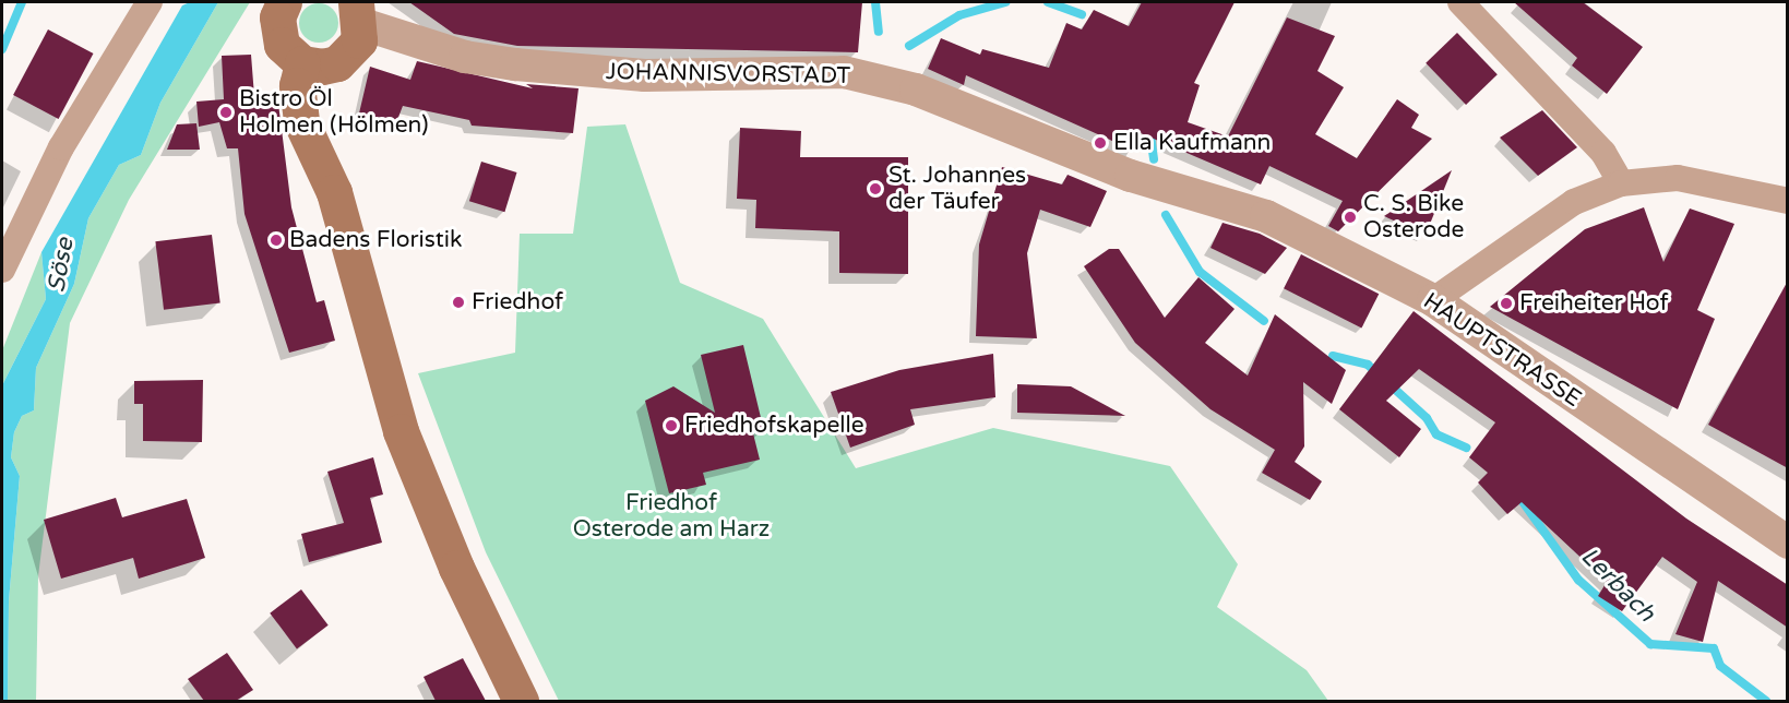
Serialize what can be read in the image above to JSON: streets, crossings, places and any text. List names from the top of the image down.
{
  "streets": {
    "street": ["JOHANNISVORSTADT", "HAUPTSTRASSE"]
  },
  "crossings": [
    ["JOHANNISVORSTADT", "HAUPTSTRASSE"]
  ],
  "water": ["Söse", "Lerbach"],
  "parks": ["Friedhof Osterode am Harz"],
  "places": [
    "Bistro Öl Holmen (Hölmen)",
    "Ella Kaufmann",
    "St. Johannes der Täufer",
    "C. S. Bike Osterode",
    "Badens Floristik",
    "Friedhof",
    "Freiheiter Hof",
    "Friedhofskapelle"
  ]
}
